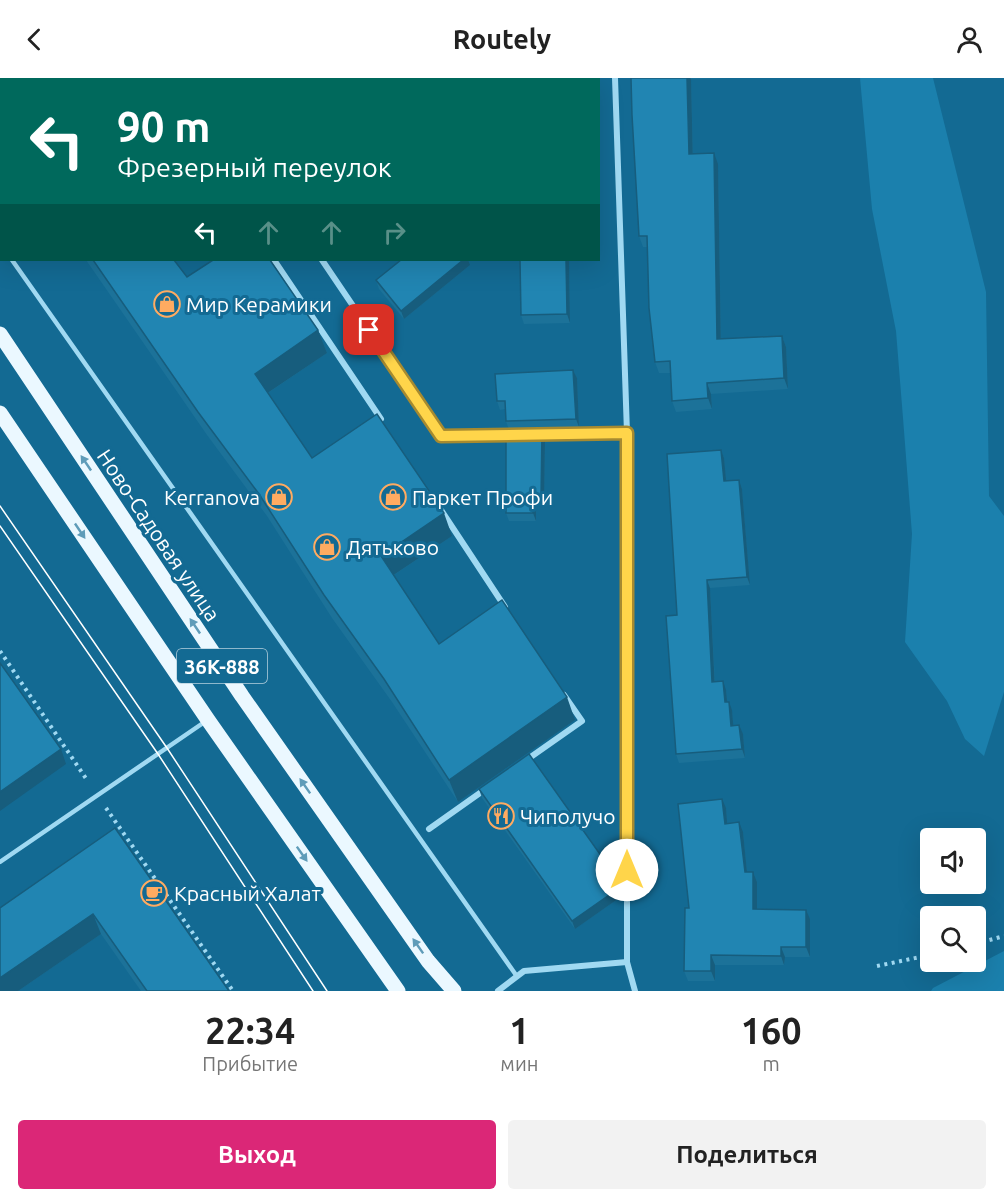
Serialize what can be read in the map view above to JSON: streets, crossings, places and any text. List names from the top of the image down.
{
  "streets": {
    "main road": ["Ново-Садовая улица", "36К-888"]
  },
  "places": {
    "shop": [
      "Мир Керамики",
      "Kerranova",
      "Паркет Профи",
      "Дятьково"
    ],
    "restaurant": ["Чиполучо"],
    "cafe": ["Красный Халат"]
  },
  "page": {
    "header": "Routely",
    "turn": ["90 m", "Фрезерный переулок"],
    "eta": [
      "22:34",
      "Прибытие",
      "1",
      "мин",
      "160",
      "m"
    ],
    "buttons": ["Выход", "Поделиться"]
  }
}
